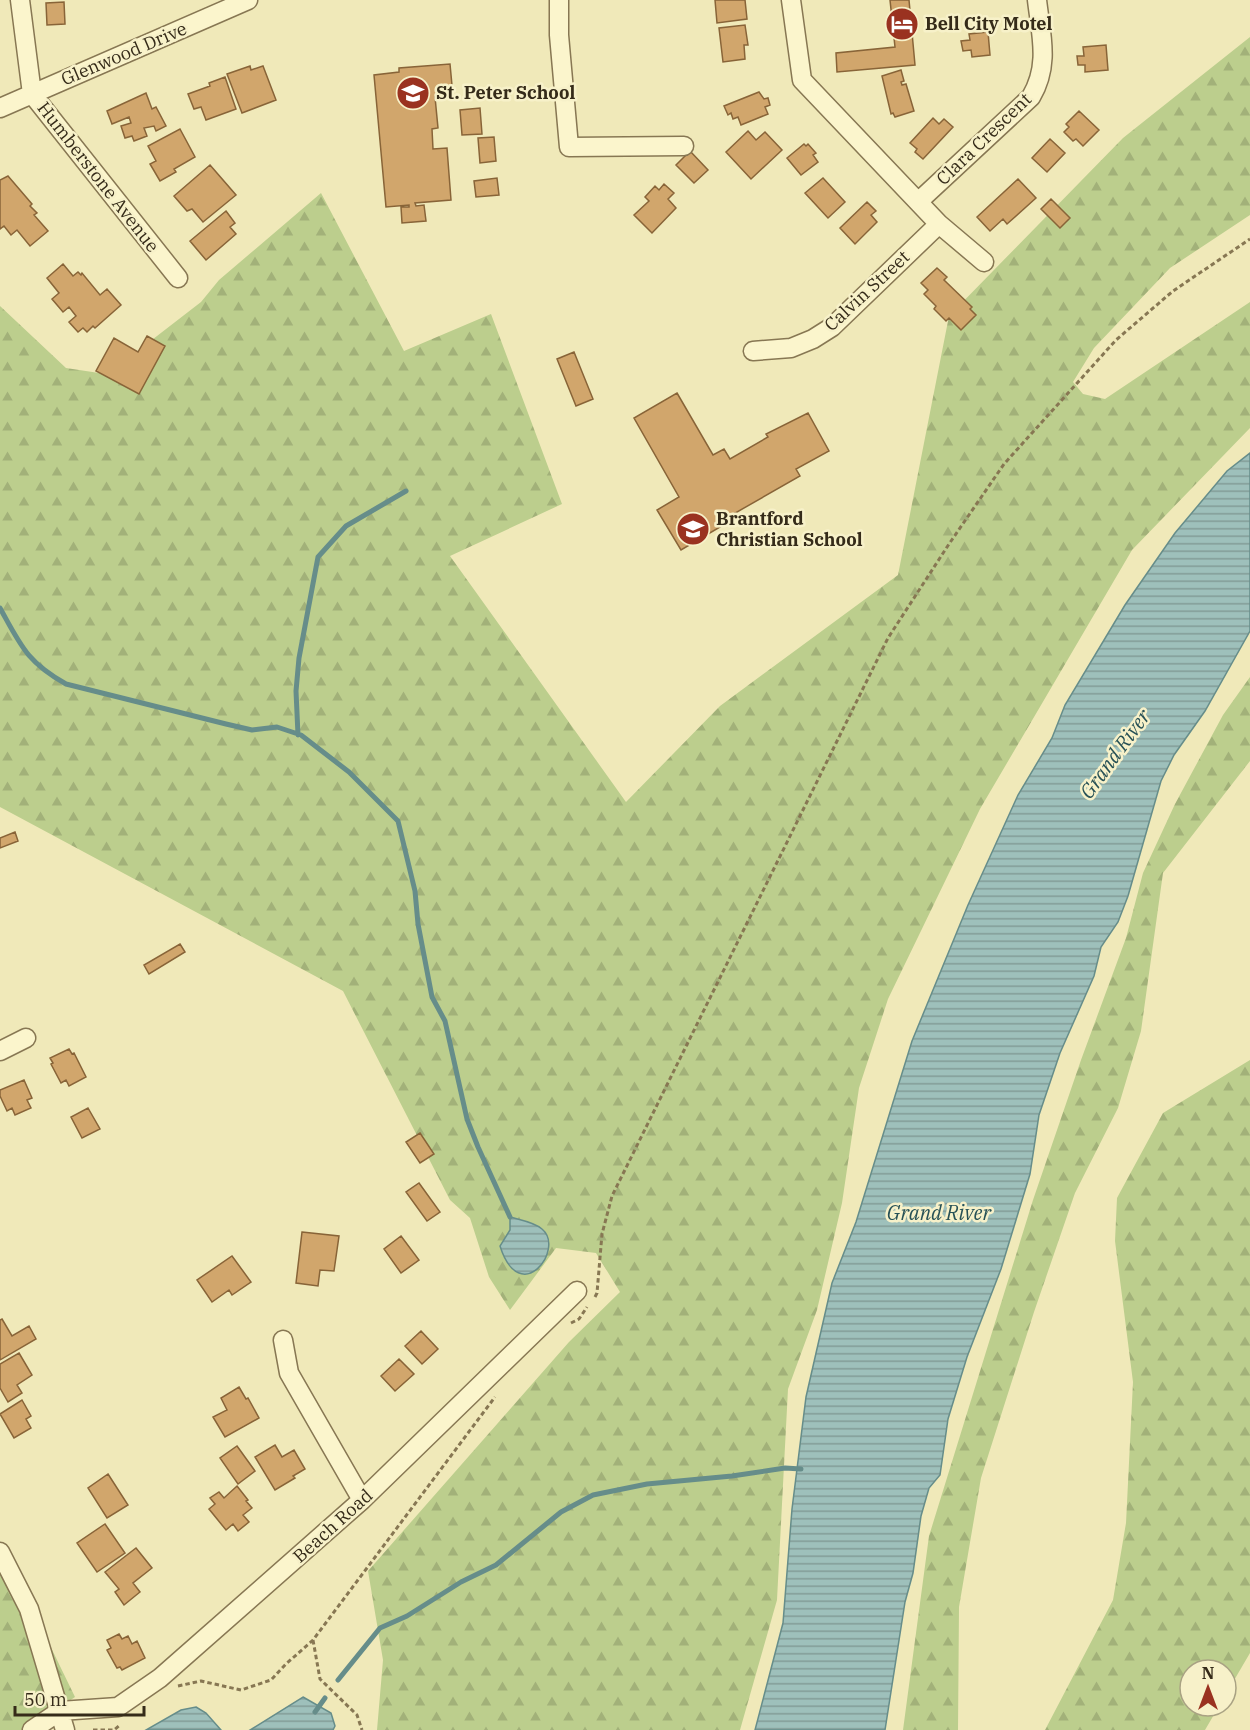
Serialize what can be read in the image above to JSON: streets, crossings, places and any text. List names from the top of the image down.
{
  "streets": {
    "street": [
      "Glenwood Drive",
      "Clara Crescent",
      "Humberstone Avenue",
      "Calvin Street",
      "Beach Road"
    ]
  },
  "crossings": [
    ["Glenwood Drive", "Humberstone Avenue"]
  ],
  "water": ["Grand River"],
  "places": {
    "hotel": ["Bell City Motel"],
    "school or university": ["St. Peter School", "Brantford Christian School"]
  },
  "scale_bar": "50 m",
  "north": "top"
}
